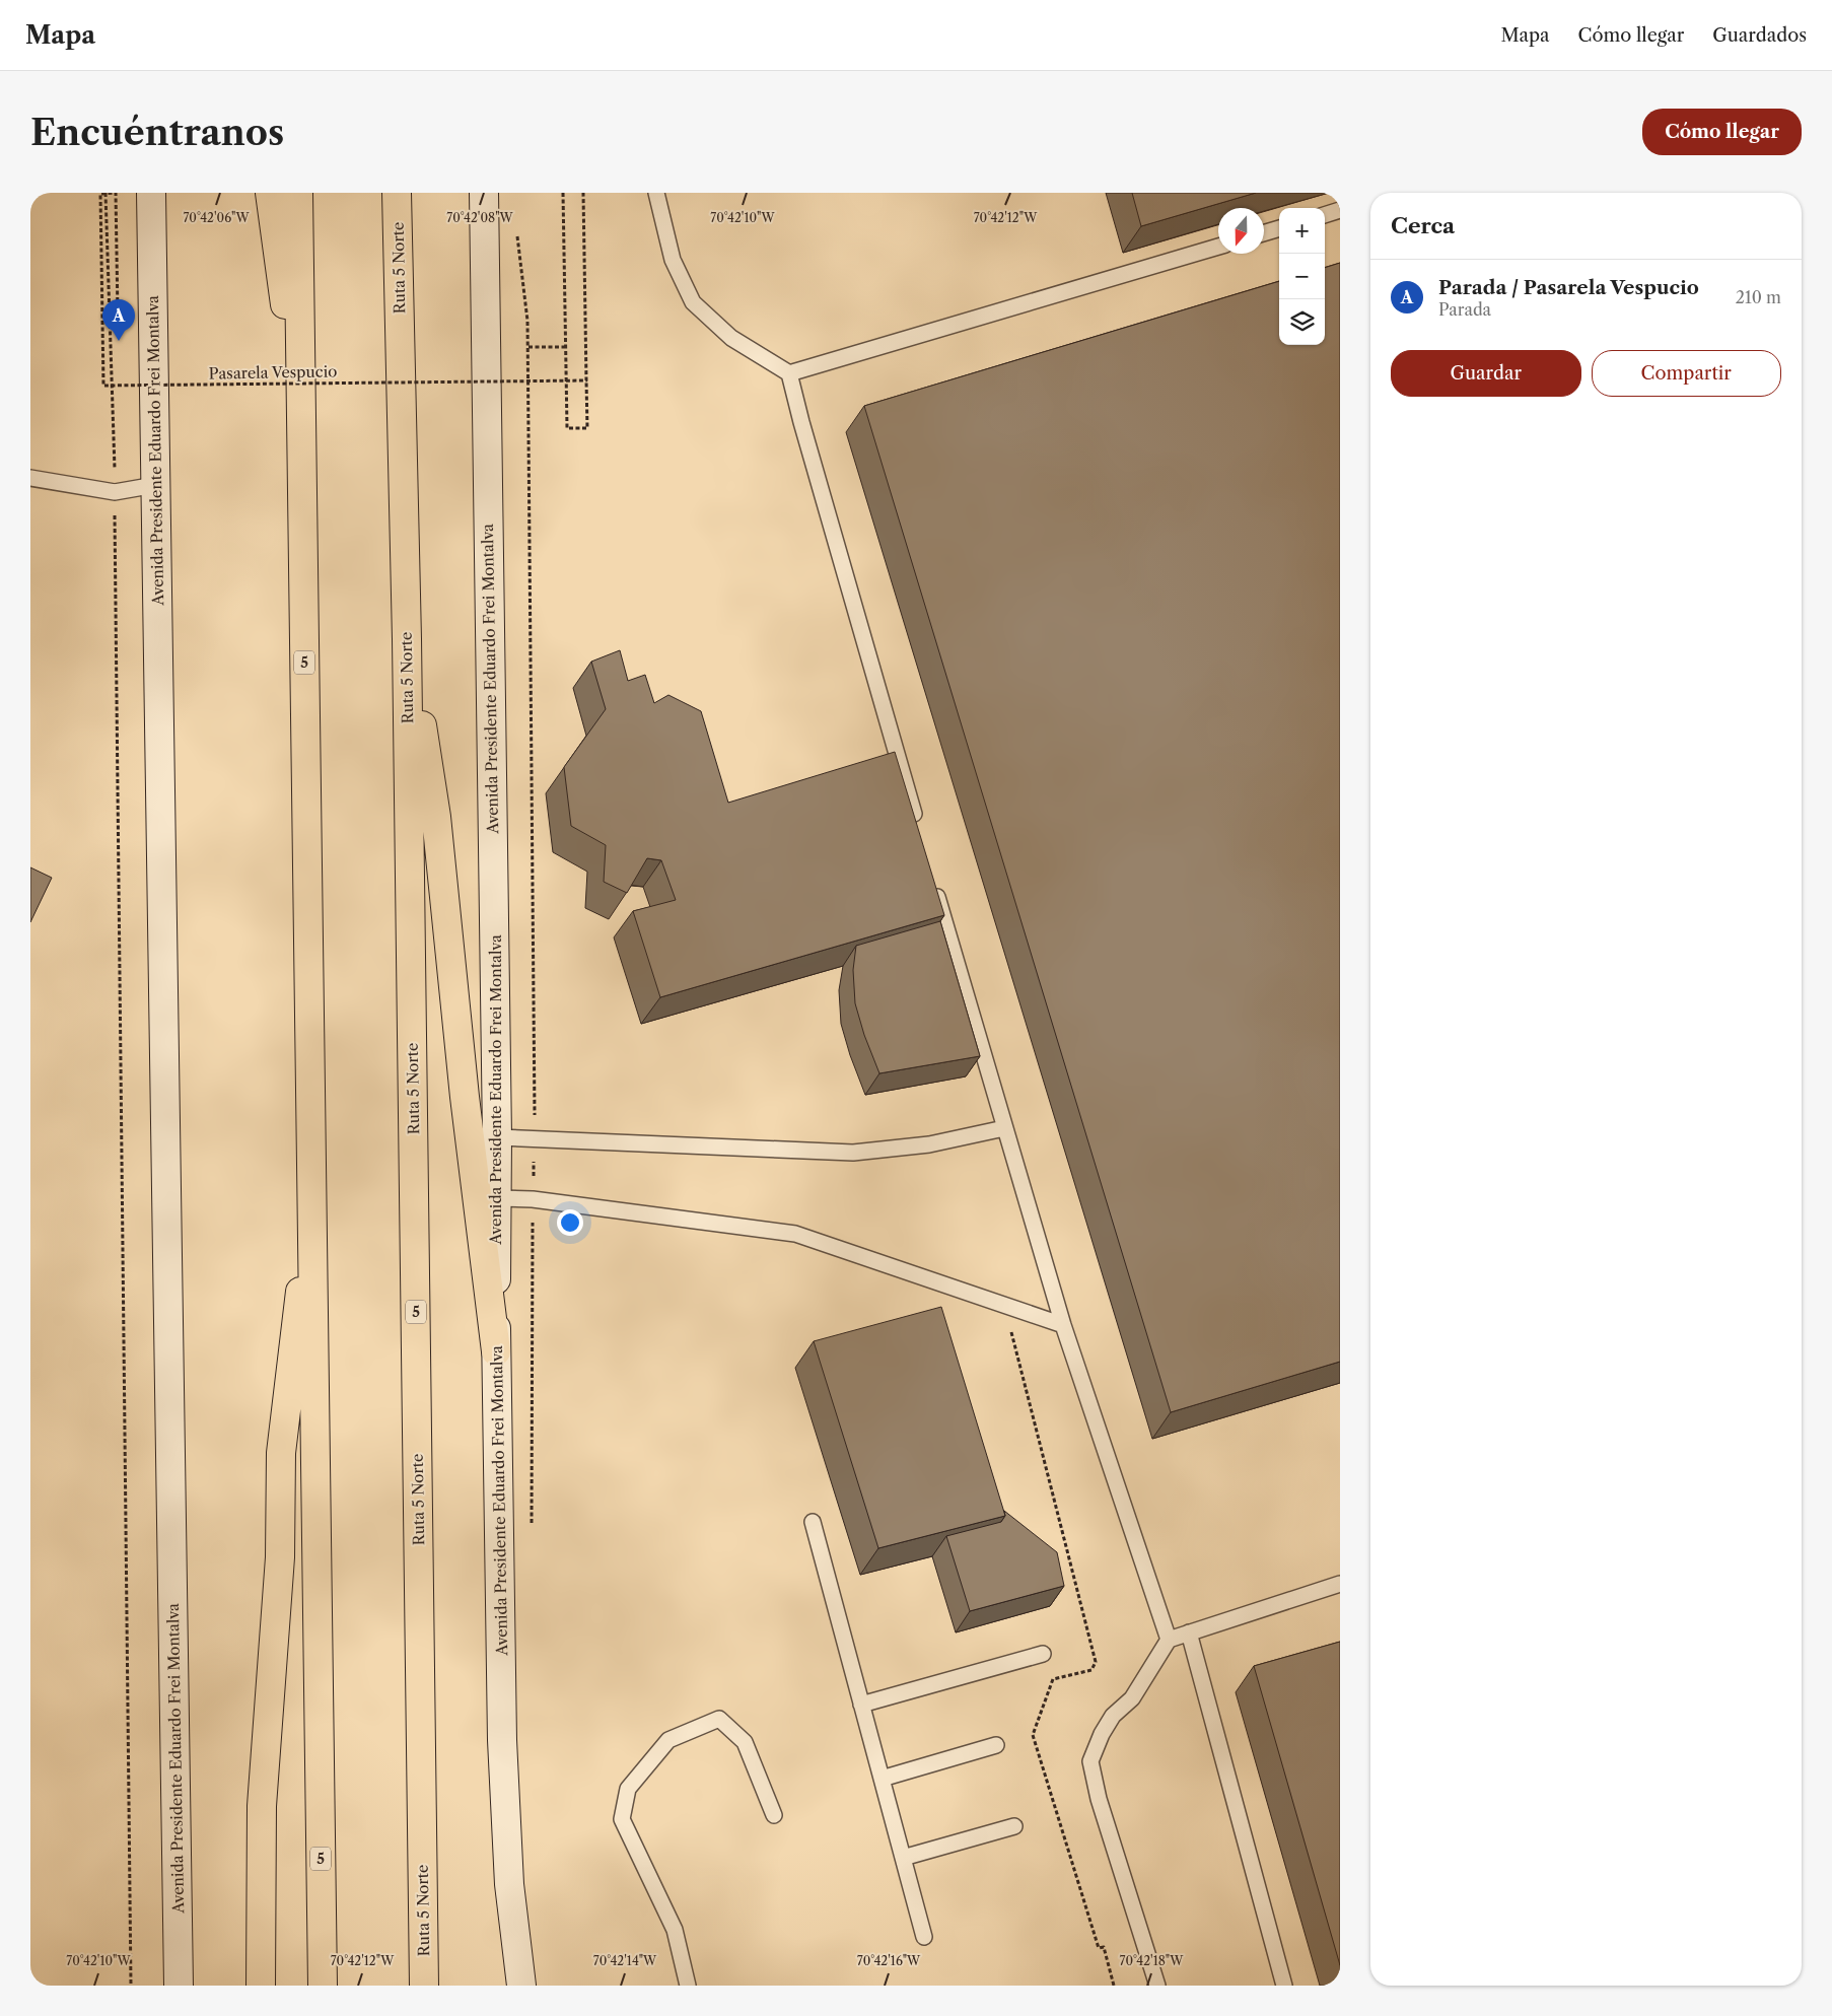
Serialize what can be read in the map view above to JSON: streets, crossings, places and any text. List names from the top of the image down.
{
  "streets": {
    "highway": ["Ruta 5 Norte", "5"],
    "main road": ["Avenida Presidente Eduardo Frei Montalva"],
    "path": ["Pasarela Vespucio"]
  },
  "north": "bottom",
  "page": {
    "header": "Mapa",
    "nav": ["Mapa", "Cómo llegar", "Guardados"],
    "buttons": [
      "Cómo llegar",
      ["Guardar", "Compartir"]
    ],
    "title": "Encuéntranos",
    "heading": "Cerca",
    "map_buttons": ["+", "−"],
    "list": [
      {
        "mark": "A",
        "name": "Parada / Pasarela Vespucio",
        "note": "Parada",
        "value": "210 m"
      }
    ],
    "pins": "A"
  },
  "coordinates": [
    "70°42'06\"W",
    "70°42'08\"W",
    "70°42'10\"W",
    "70°42'12\"W",
    "70°42'14\"W",
    "70°42'16\"W",
    "70°42'18\"W"
  ]
}
